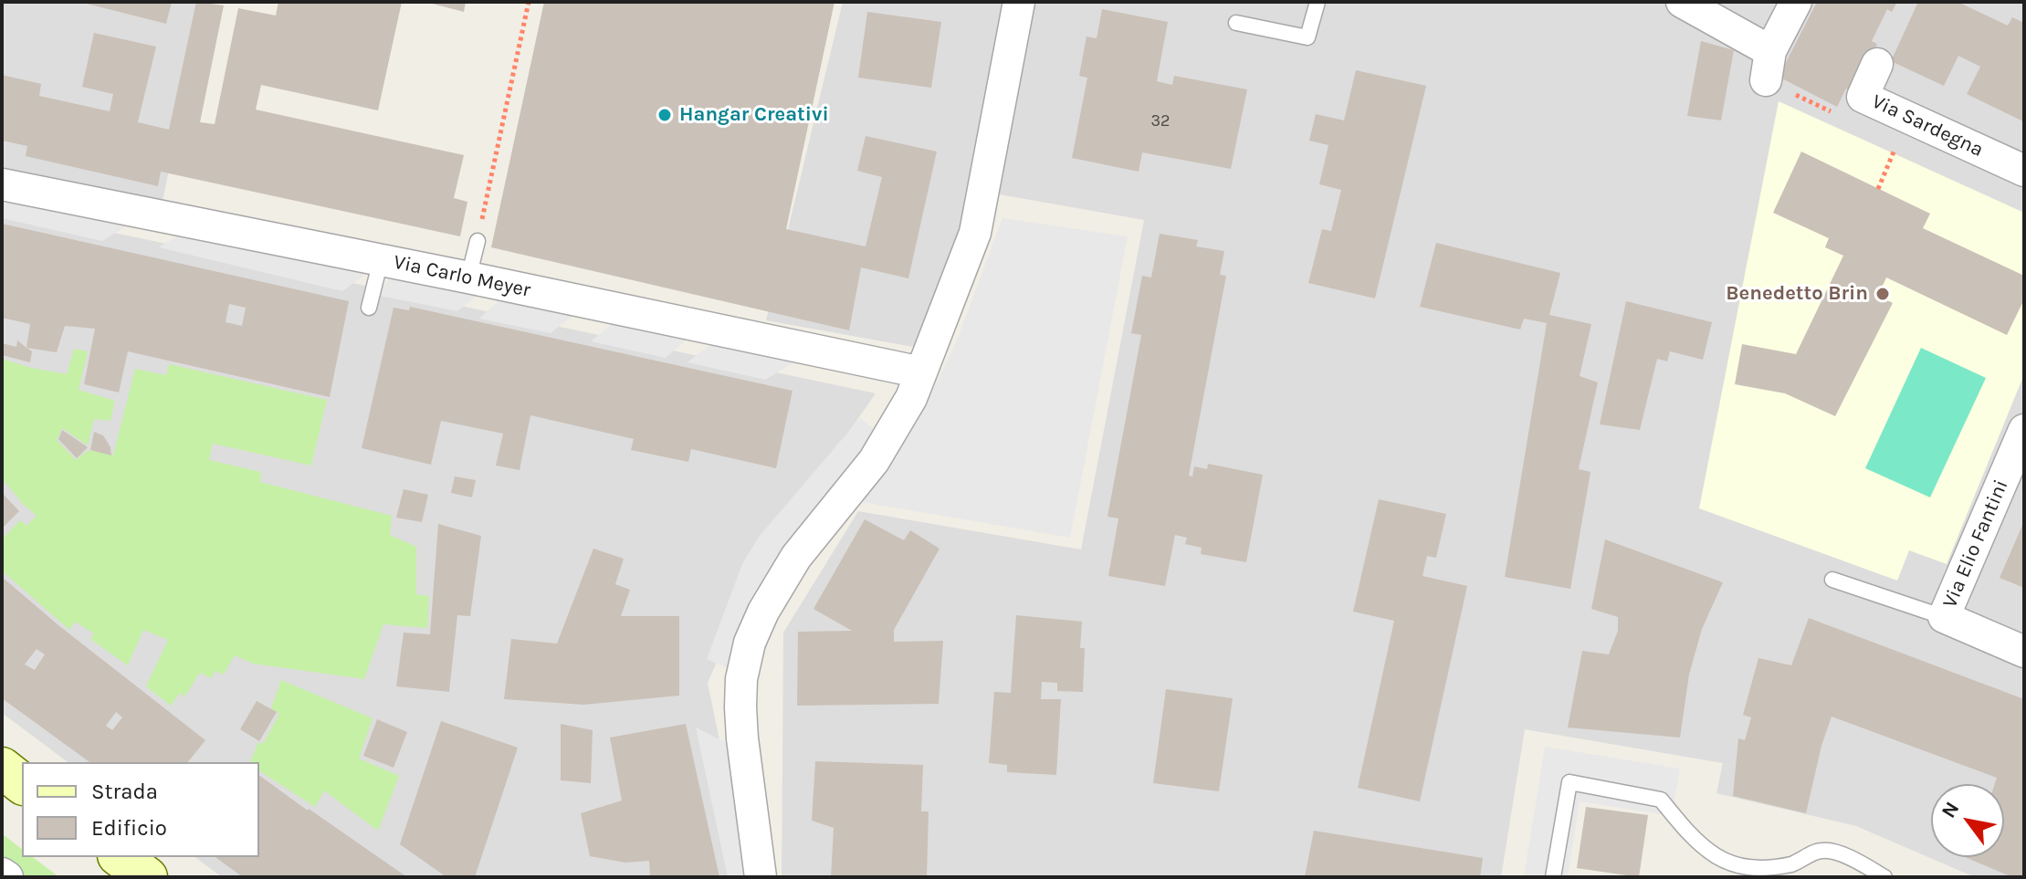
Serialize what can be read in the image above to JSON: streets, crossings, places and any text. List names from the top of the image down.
{
  "streets": {
    "street": ["Via Sardegna", "Via Carlo Meyer", "Via Elio Fantini"]
  },
  "places": ["Hangar Creativi", "Benedetto Brin"],
  "house_numbers": ["32"],
  "legend": ["Strada", "Edificio"],
  "north": "top left"
}
